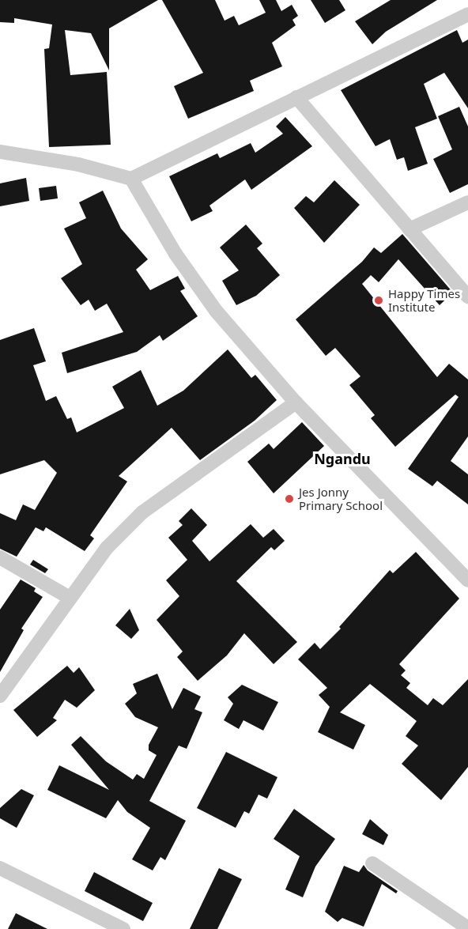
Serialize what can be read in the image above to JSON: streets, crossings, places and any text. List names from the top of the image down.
{
  "districts": ["Ngandu"],
  "places": ["Happy Times Institute", "Jes Jonny Primary School"]
}
